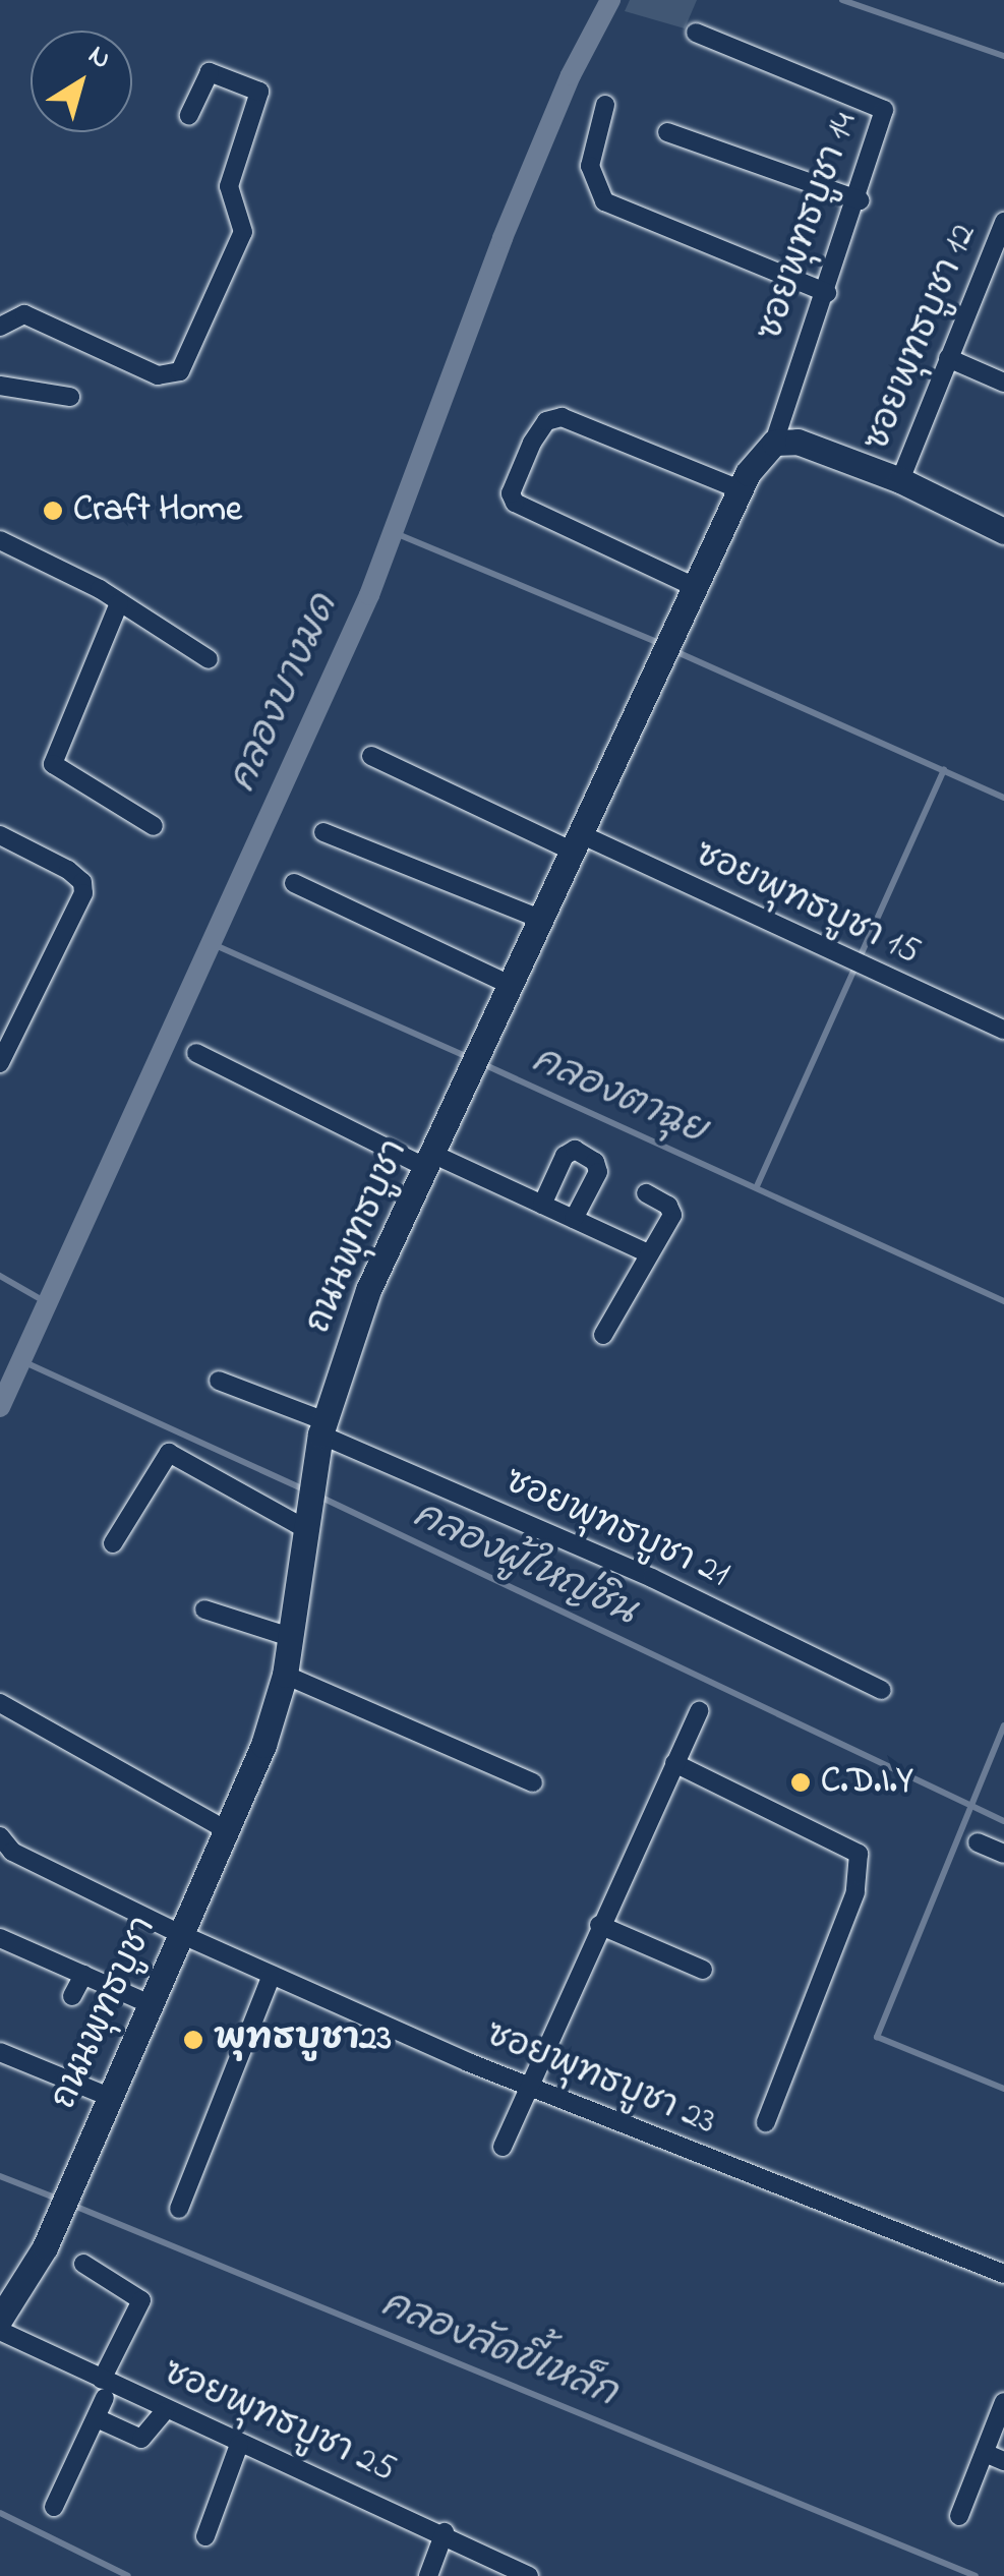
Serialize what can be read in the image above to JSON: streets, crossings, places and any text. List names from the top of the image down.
{
  "streets": {
    "main road": ["ถนนพุทธบูชา"],
    "street": [
      "ซอยพุทธบูชา 14",
      "ซอยพุทธบูชา 12",
      "ซอยพุทธบูชา 15",
      "ซอยพุทธบูชา 21",
      "ซอยพุทธบูชา 23",
      "ซอยพุทธบูชา 25"
    ]
  },
  "crossings": [
    ["ซอยพุทธบูชา 14", "ถนนพุทธบูชา"],
    ["ซอยพุทธบูชา 15", "ถนนพุทธบูชา"],
    ["ถนนพุทธบูชา", "ซอยพุทธบูชา 21"],
    ["ถนนพุทธบูชา", "ซอยพุทธบูชา 23"]
  ],
  "water": [
    "คลองบางมด",
    "คลองตาฉุย",
    "คลองผู้ใหญ่ชิน",
    "คลองลัดขี้เหล็ก"
  ],
  "places": ["Craft Home", "C.D.I.Y", "พุทธบูชา23"],
  "north": "top right"
}
